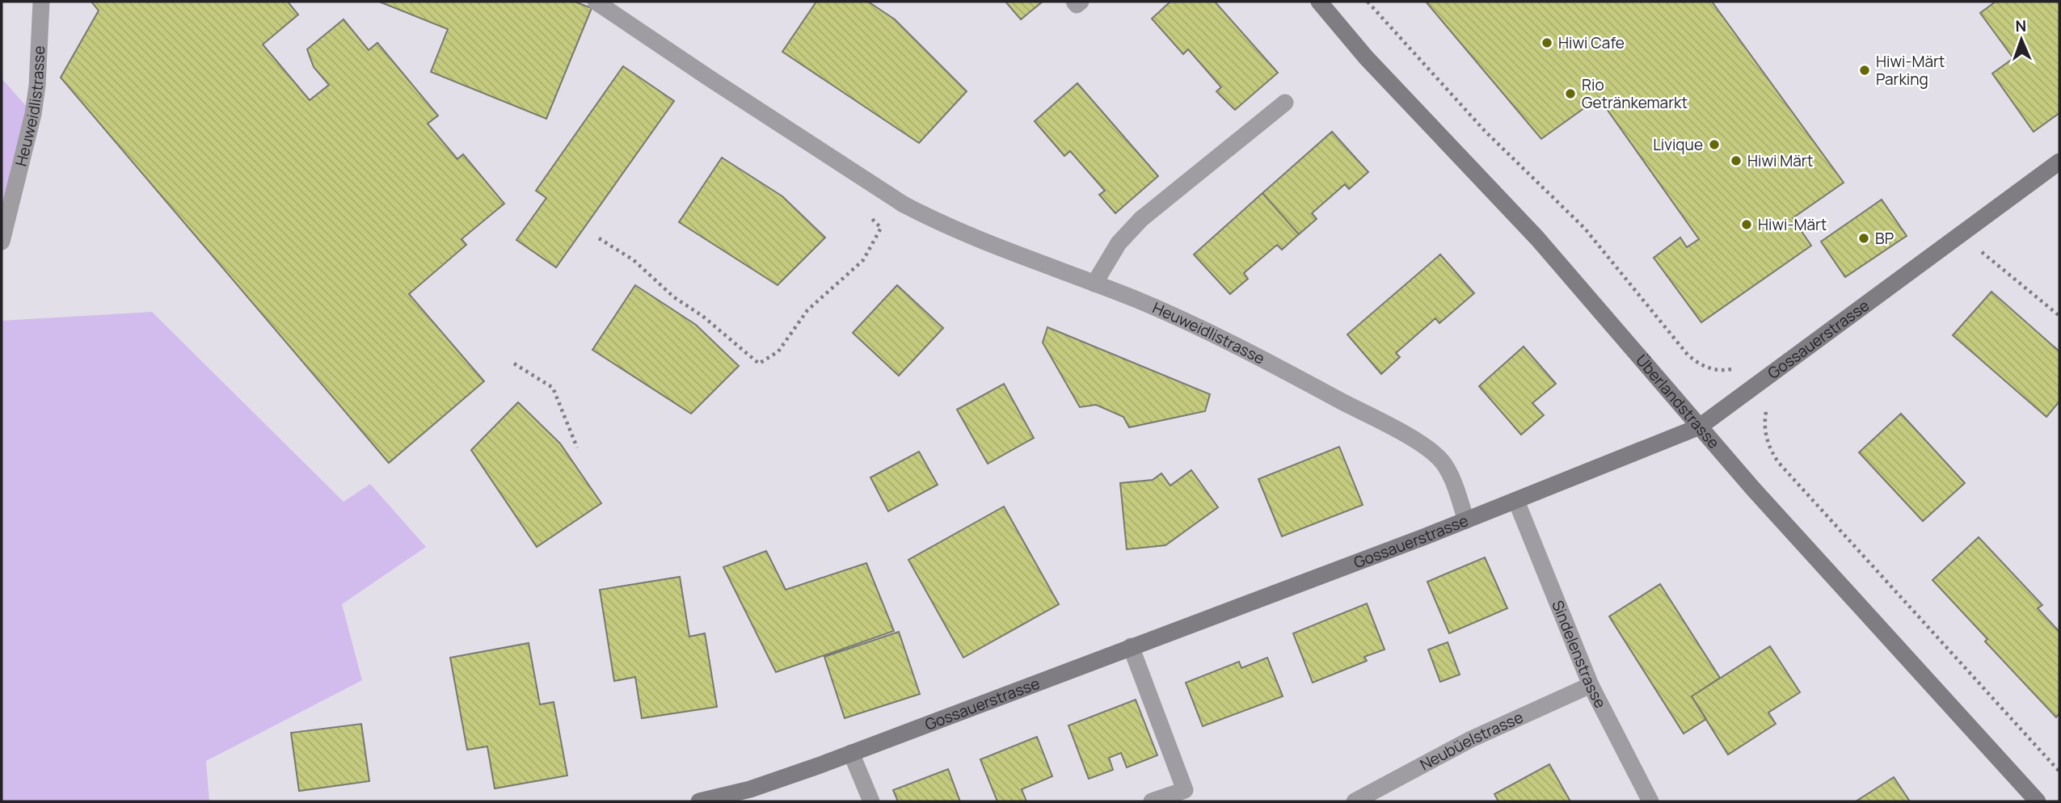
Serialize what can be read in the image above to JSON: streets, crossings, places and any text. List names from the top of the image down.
{
  "streets": {
    "street": [
      "Heuweidlistrasse",
      "Gossauerstrasse",
      "Überlandstrasse",
      "Sindelenstrasse",
      "Neubüelstrasse"
    ]
  },
  "crossings": [
    ["Heuweidlistrasse", "Gossauerstrasse"],
    ["Gossauerstrasse", "Überlandstrasse"],
    ["Gossauerstrasse", "Sindelenstrasse"],
    ["Sindelenstrasse", "Neubüelstrasse"]
  ],
  "places": [
    "Hiwi Cafe",
    "Hiwi-Märt Parking",
    "Rio Getränkemarkt",
    "Livique",
    "Hiwi Märt",
    "Hiwi-Märt",
    "BP"
  ],
  "north": "top"
}
